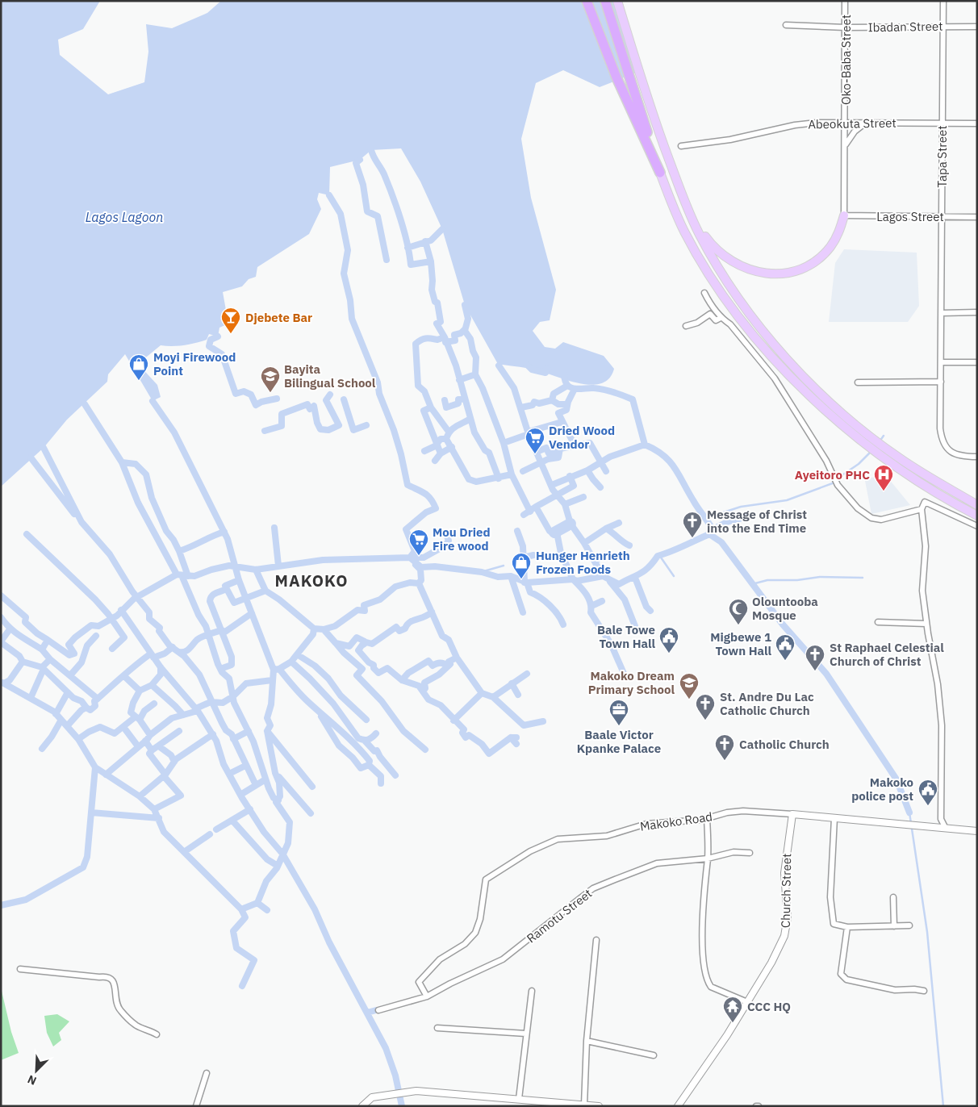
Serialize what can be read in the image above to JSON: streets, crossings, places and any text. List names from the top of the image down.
{
  "streets": {
    "street": [
      "Ibadan Street",
      "Oko-Baba Street",
      "Abeokuta Street",
      "Tapa Street",
      "Lagos Street",
      "Makoko Road",
      "Church Street",
      "Ramotu Street"
    ]
  },
  "crossings": [
    ["Ibadan Street", "Oko-Baba Street"],
    ["Ibadan Street", "Tapa Street"],
    ["Oko-Baba Street", "Abeokuta Street"],
    ["Oko-Baba Street", "Lagos Street"],
    ["Abeokuta Street", "Tapa Street"],
    ["Tapa Street", "Lagos Street"],
    ["Makoko Road", "Church Street"],
    ["Makoko Road", "Ramotu Street"]
  ],
  "districts": ["MAKOKO"],
  "water": ["Lagos Lagoon"],
  "places": {
    "bar": ["Djebete Bar"],
    "shop": ["Moyi Firewood Point", "Hunger Henrieth Frozen Foods"],
    "school or university": ["Bayita Bilingual School", "Makoko Dream Primary School"],
    "supermarket": ["Dried Wood Vendor", "Mou Dried Fire wood"],
    "hospital": ["Ayeitoro PHC"],
    "church": [
      "Message of Christ into the End Time",
      "St Raphael Celestial Church of Christ",
      "St. Andre Du Lac Catholic Church",
      "Catholic Church"
    ],
    "mosque": ["Olountooba Mosque"],
    "public building": ["Bale Towe Town Hall", "Migbewe 1 Town Hall", "Makoko police post"],
    "office": ["Baale Victor Kpanke Palace"],
    "temple": ["CCC HQ"]
  },
  "north": "bottom left"
}
